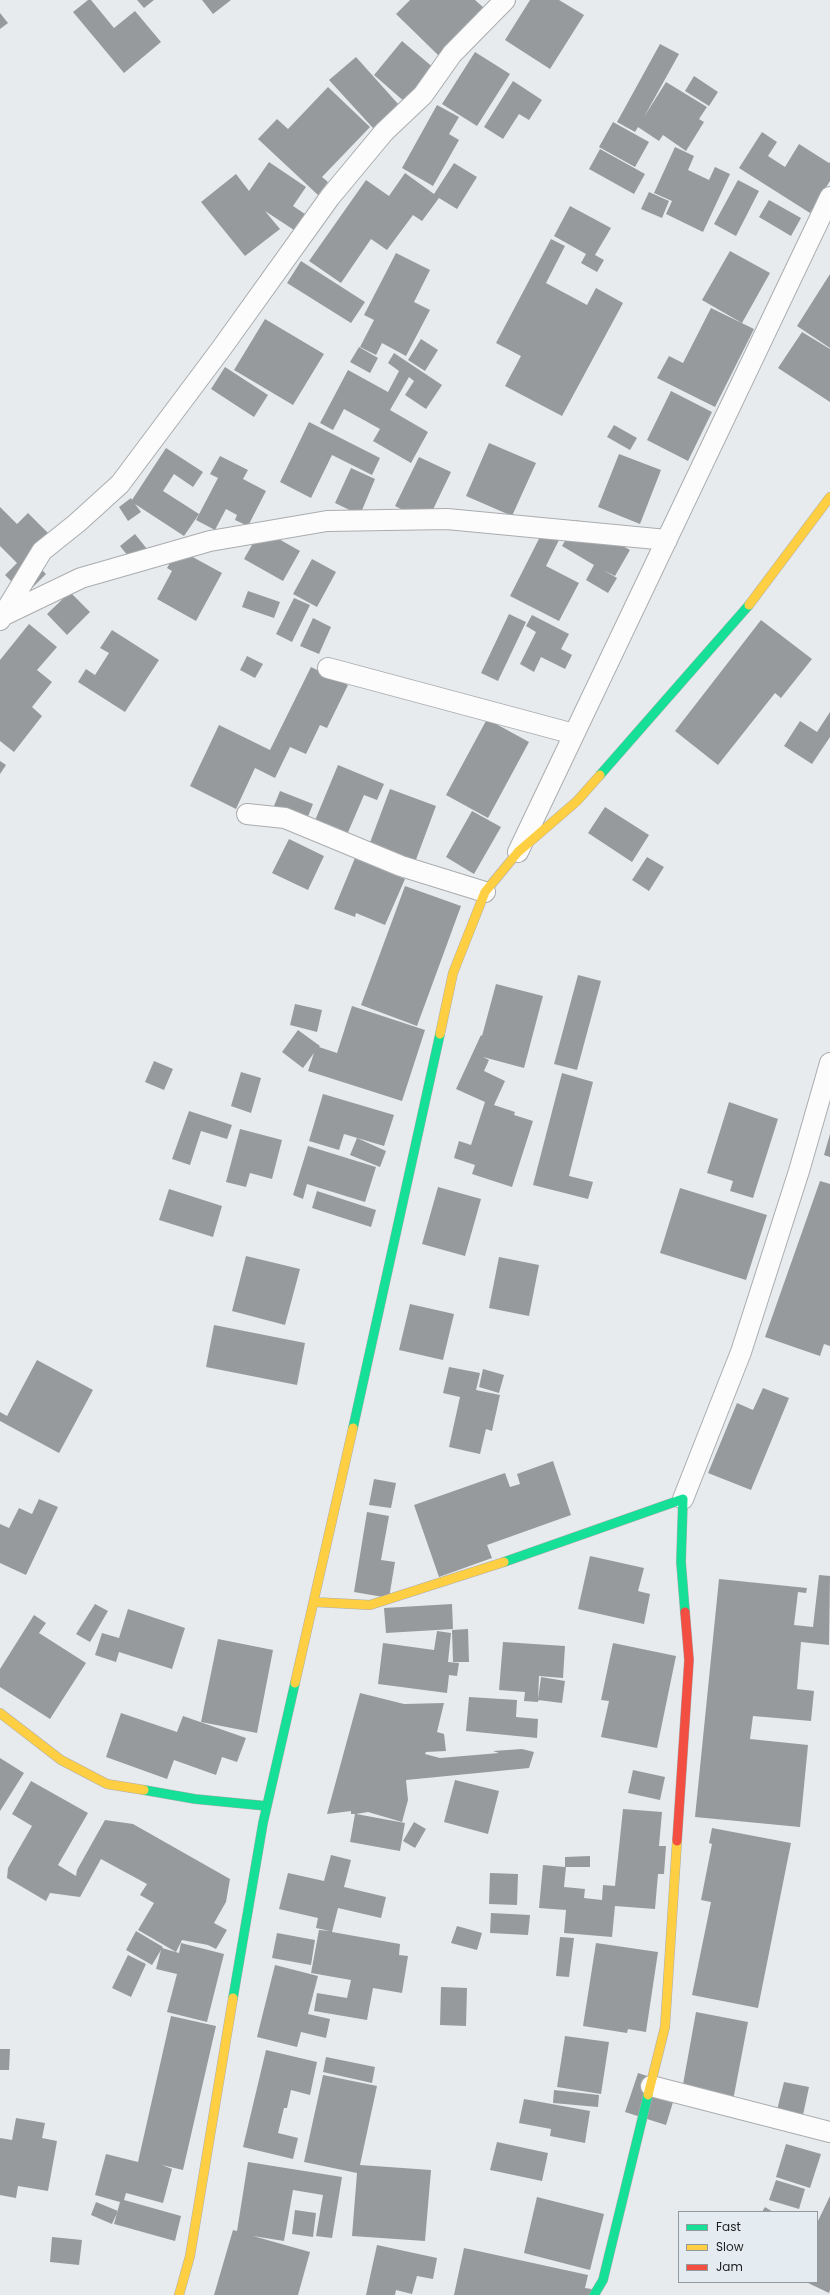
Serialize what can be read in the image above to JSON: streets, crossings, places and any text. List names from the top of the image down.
{
  "legend": ["Fast", "Slow", "Jam"]
}
